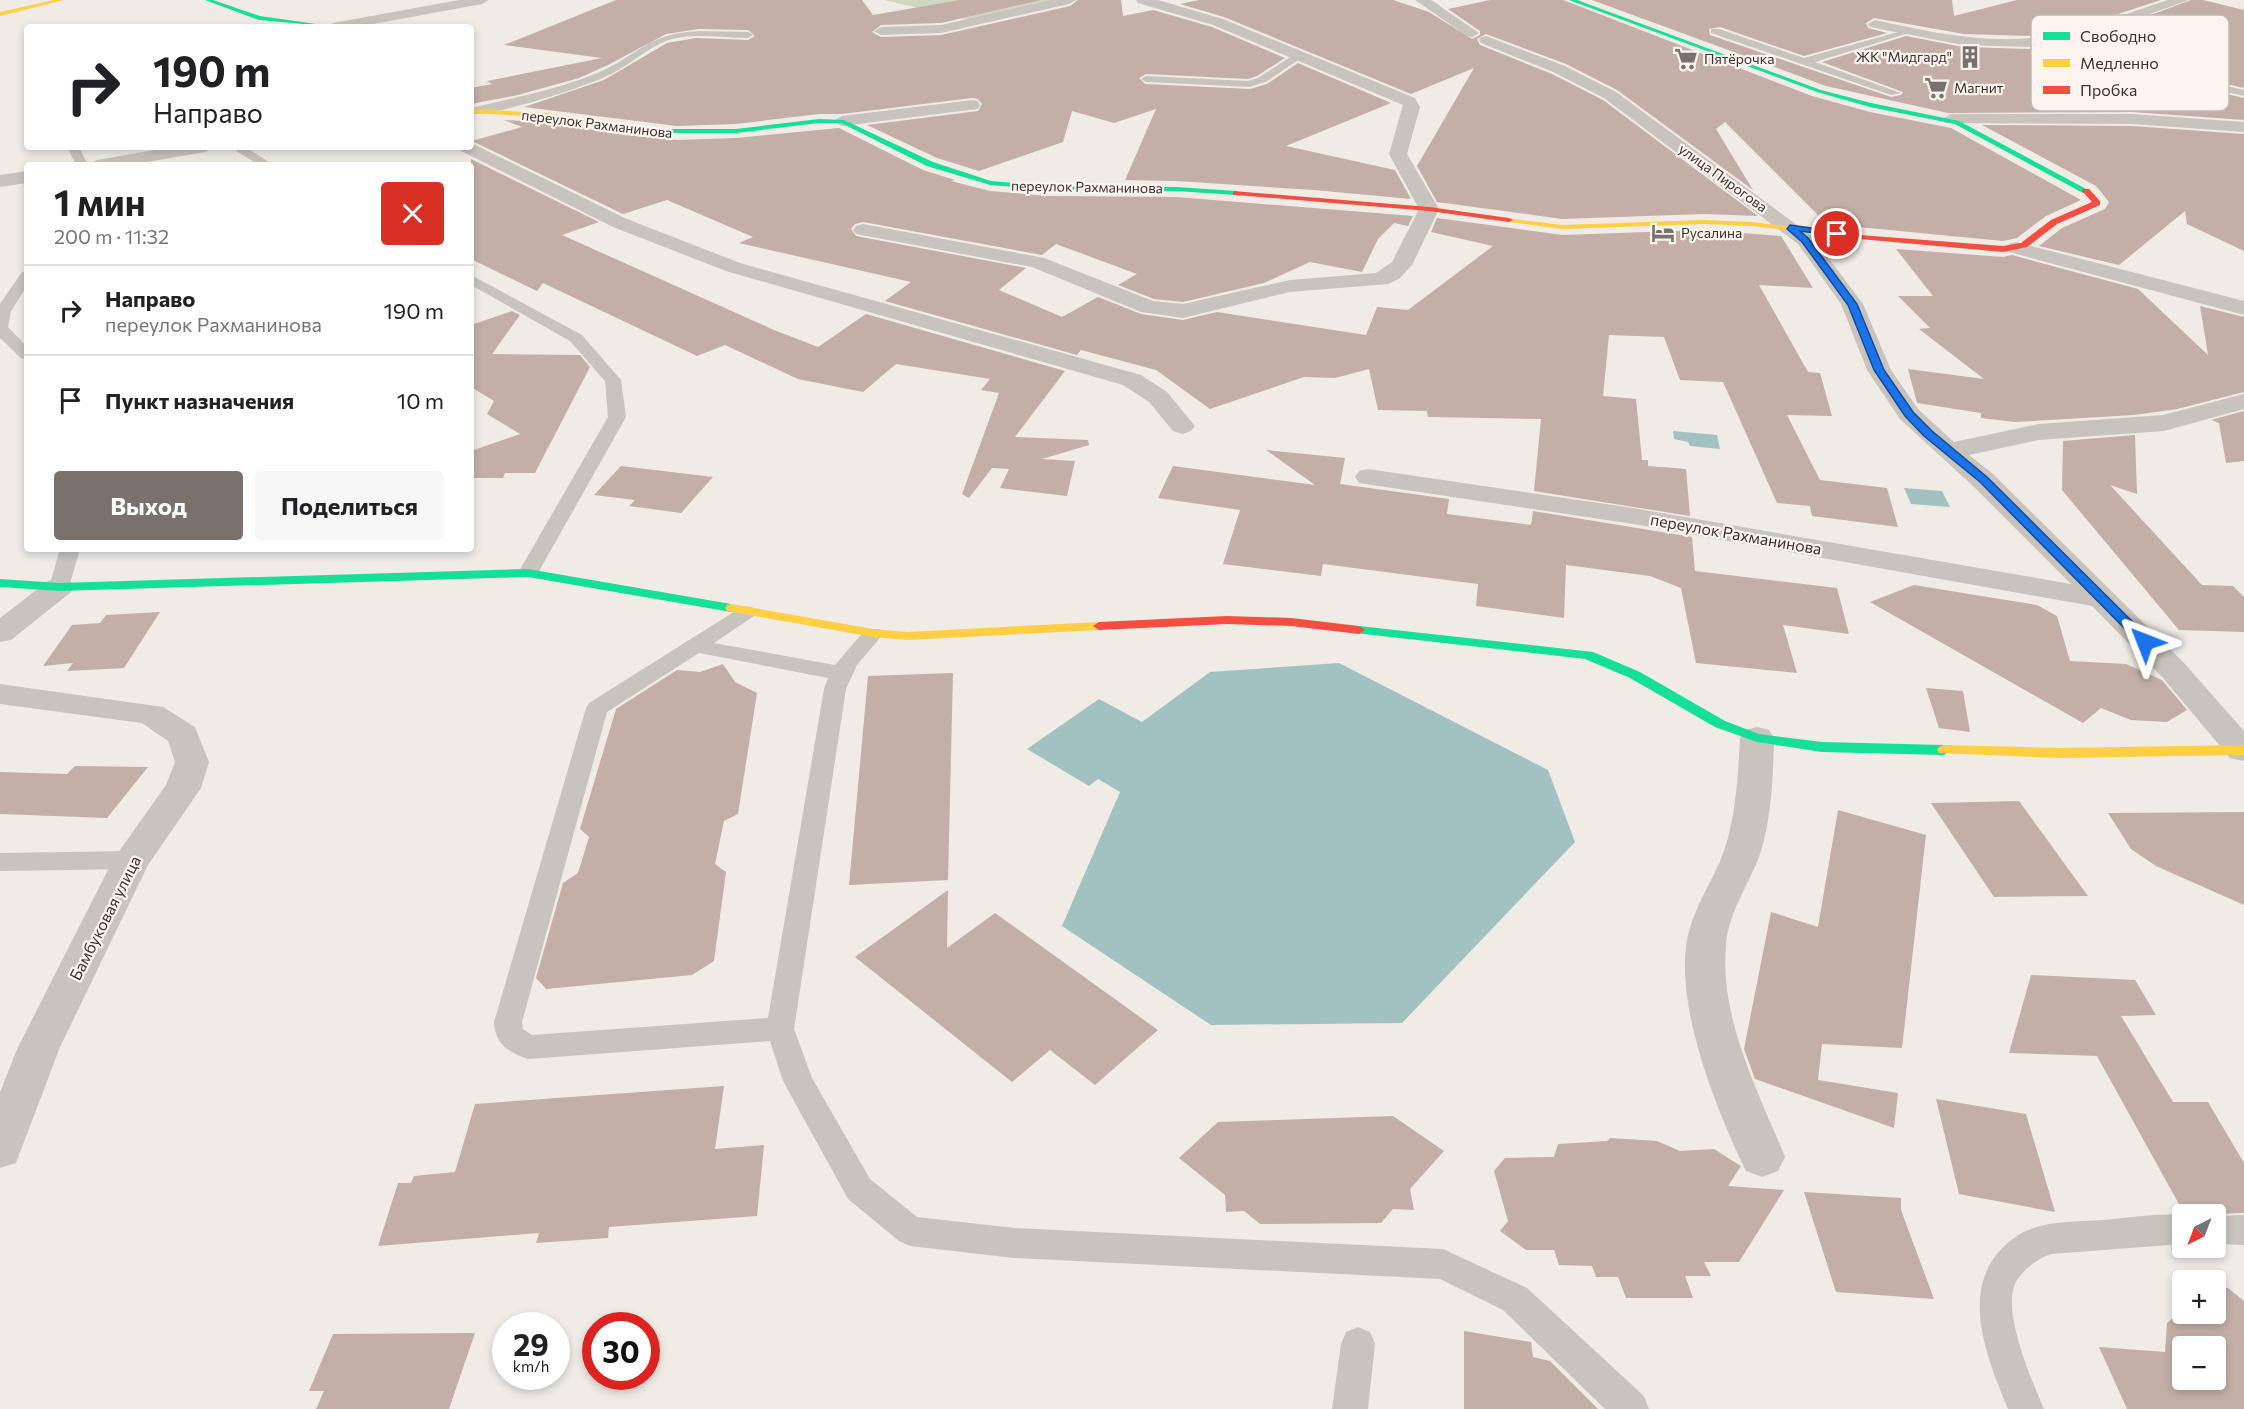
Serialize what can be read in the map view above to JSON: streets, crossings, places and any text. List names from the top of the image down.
{
  "streets": {
    "street": ["переулок Рахманинова", "улица Пирогова", "Бамбуковая улица"]
  },
  "crossings": [
    ["переулок Рахманинова", "улица Пирогова"]
  ],
  "places": {
    "building": ["ЖК \"Мидгард\""],
    "supermarket": ["Пятёрочка", "Магнит"],
    "hotel": ["Русалина"]
  },
  "legend": ["Свободно", "Медленно", "Пробка"],
  "north": "bottom left",
  "page": {
    "turn": ["190 m", "Направо"],
    "heading": ["1 мин", "200 m · 11:32"],
    "list": [
      {
        "name": "Направо",
        "note": "переулок Рахманинова",
        "value": "190 m"
      },
      {
        "name": "Пункт назначения",
        "value": "10 m"
      }
    ],
    "buttons": ["Выход", "Поделиться"],
    "map_buttons": ["+", "−"],
    "speed": "29 km/h",
    "limit": "30"
  }
}
